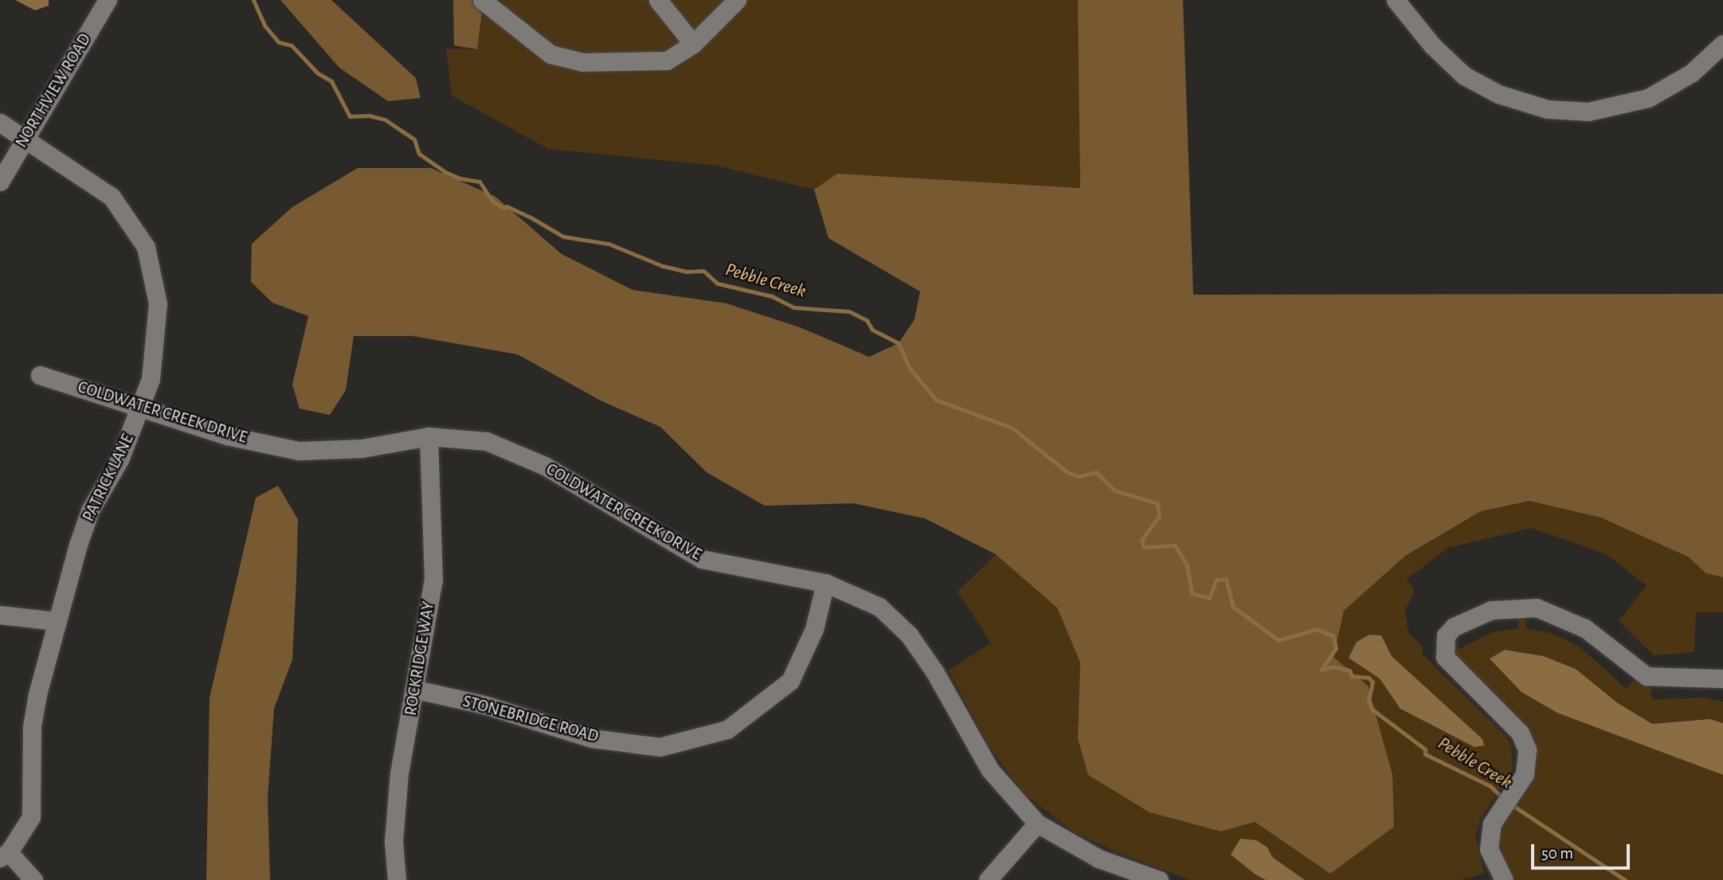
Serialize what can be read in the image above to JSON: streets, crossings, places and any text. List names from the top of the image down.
{
  "streets": {
    "street": [
      "NORTHVIEW ROAD",
      "COLDWATER CREEK DRIVE",
      "PATRICK LANE",
      "ROCKRIDGE WAY",
      "STONEBRIDGE ROAD"
    ]
  },
  "crossings": [
    ["NORTHVIEW ROAD", "PATRICK LANE"],
    ["COLDWATER CREEK DRIVE", "PATRICK LANE"],
    ["COLDWATER CREEK DRIVE", "ROCKRIDGE WAY"],
    ["COLDWATER CREEK DRIVE", "STONEBRIDGE ROAD"],
    ["ROCKRIDGE WAY", "STONEBRIDGE ROAD"]
  ],
  "water": ["Pebble Creek"],
  "scale_bar": "50 m"
}
